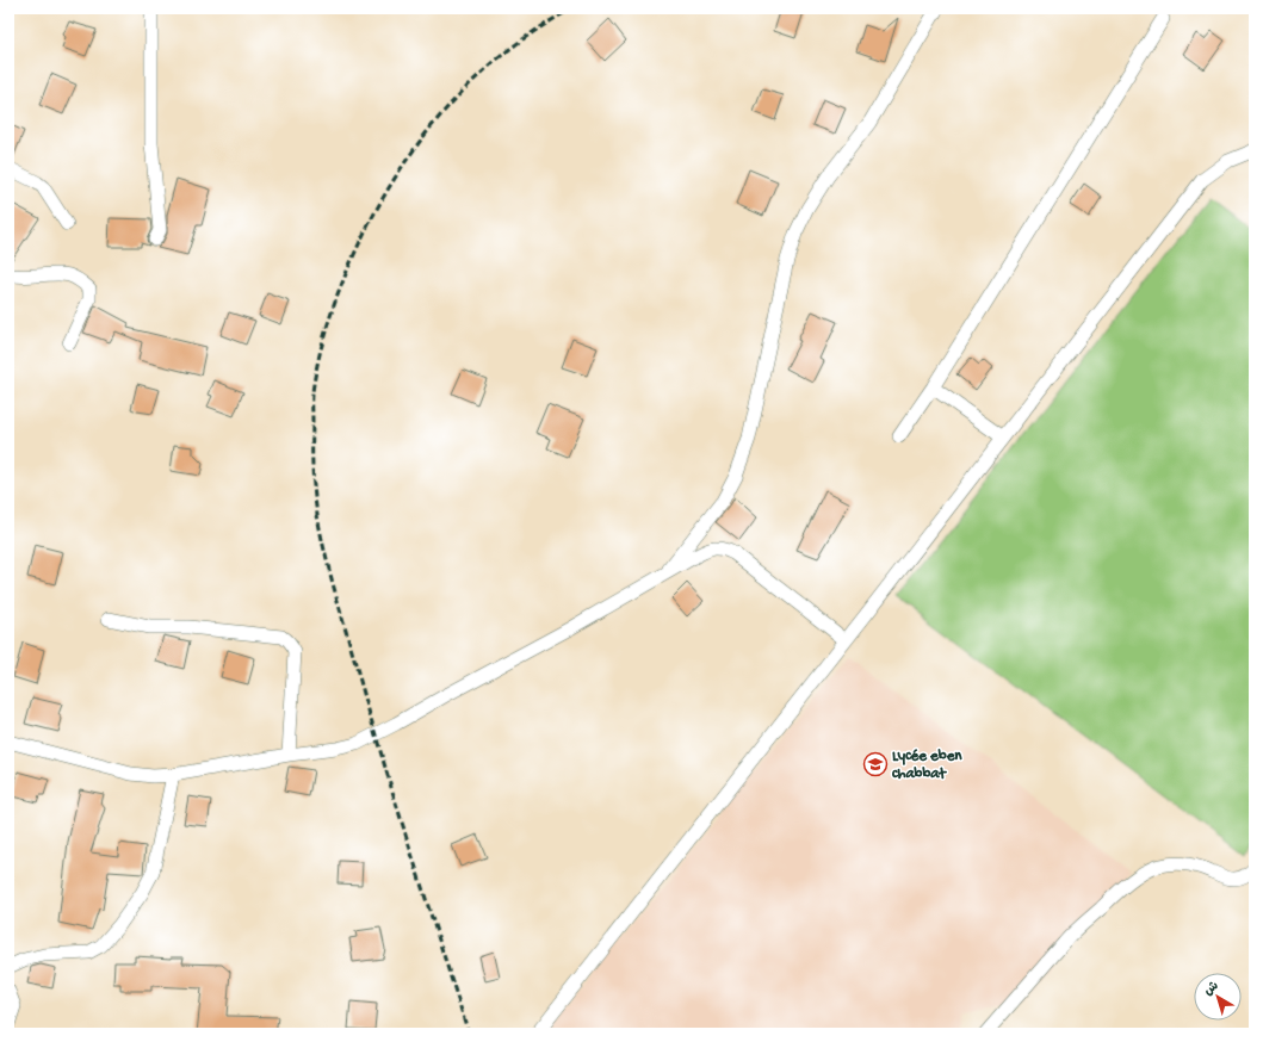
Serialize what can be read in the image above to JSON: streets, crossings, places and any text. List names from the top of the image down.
{
  "places": {
    "school or university": ["Lycée eben chabbat"]
  },
  "north": "top left"
}
